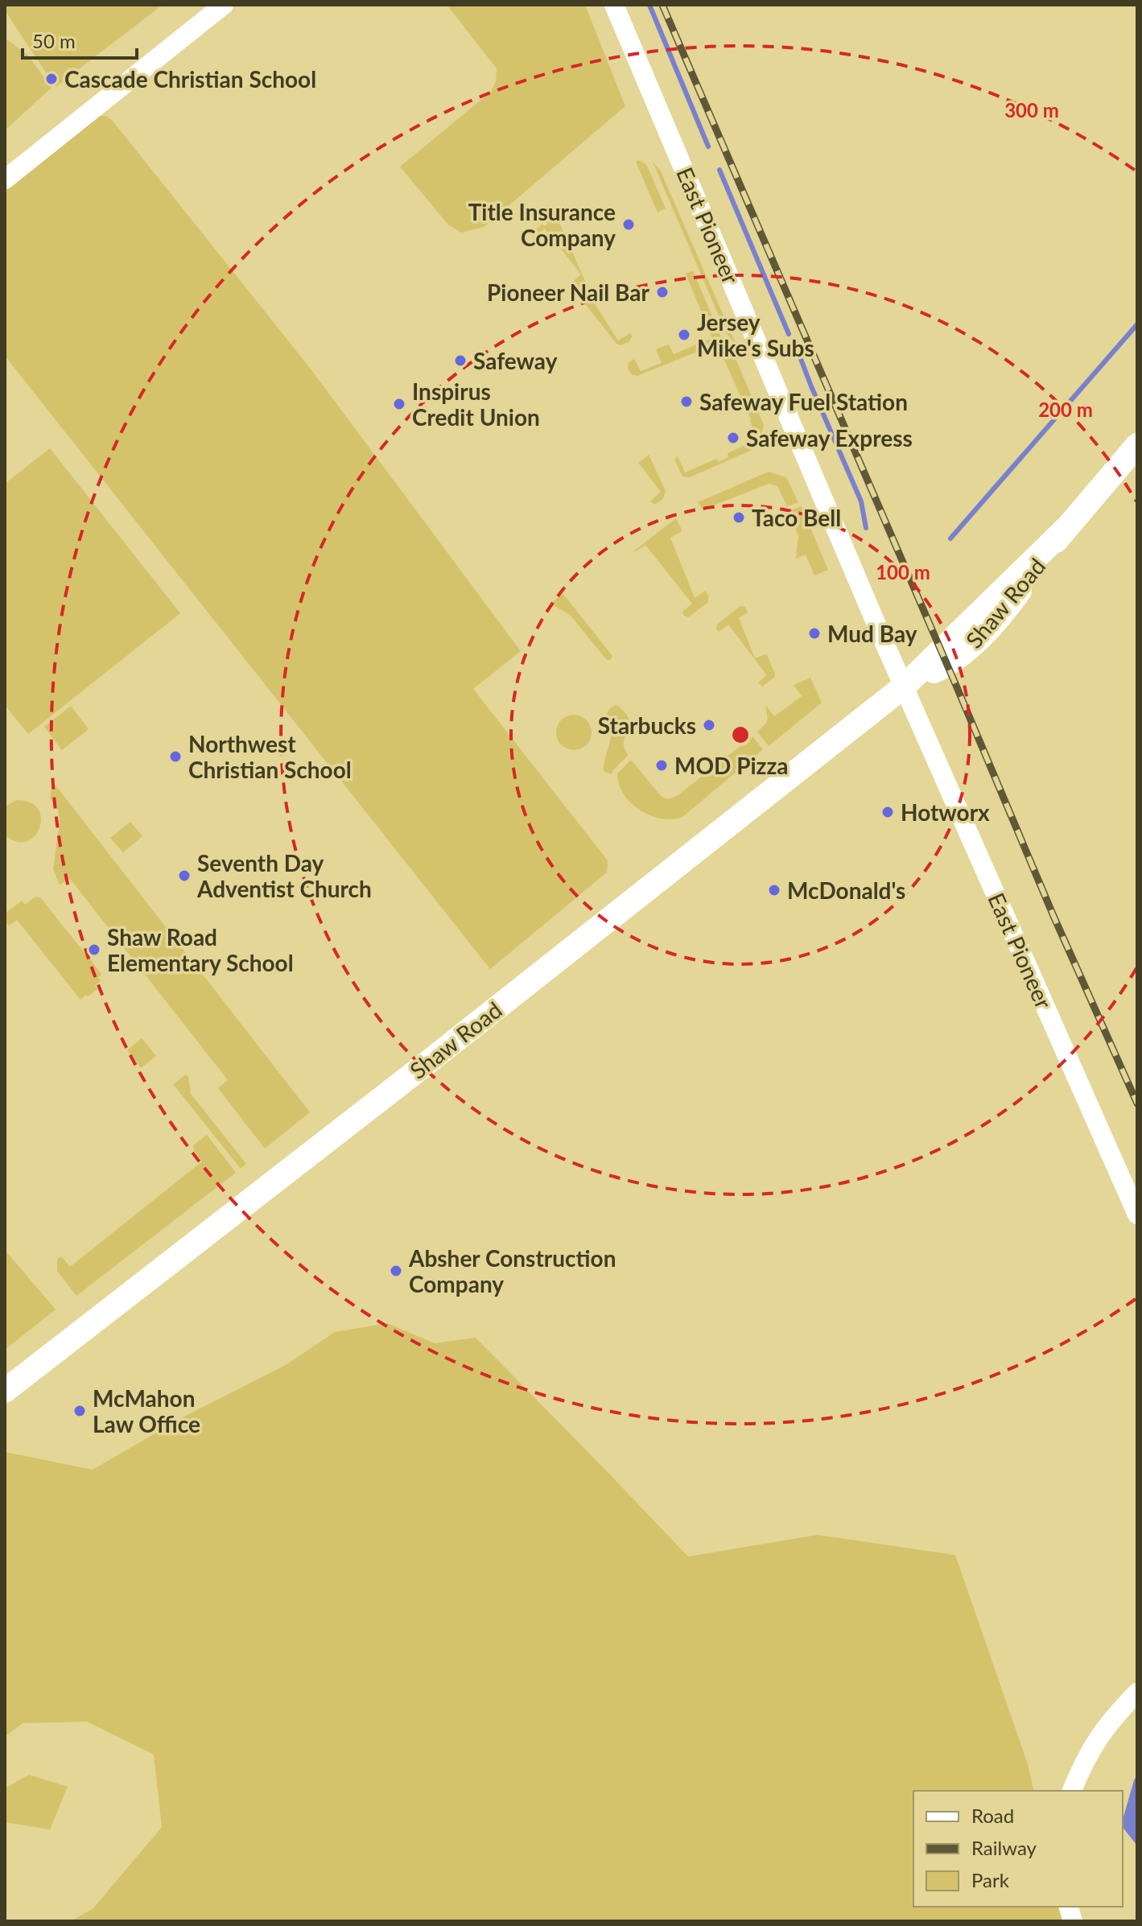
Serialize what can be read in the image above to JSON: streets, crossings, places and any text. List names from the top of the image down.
{
  "streets": {
    "main road": ["Shaw Road"],
    "street": ["East Pioneer"]
  },
  "crossings": [
    ["East Pioneer", "Shaw Road"]
  ],
  "places": [
    "Cascade Christian School",
    "Title Insurance Company",
    "Pioneer Nail Bar",
    "Jersey Mike's Subs",
    "Safeway",
    "Safeway Fuel Station",
    "Inspirus Credit Union",
    "Safeway Express",
    "Taco Bell",
    "Mud Bay",
    "Starbucks",
    "Northwest Christian School",
    "MOD Pizza",
    "Hotworx",
    "Seventh Day Adventist Church",
    "McDonald's",
    "Shaw Road Elementary School",
    "Absher Construction Company",
    "McMahon Law Office"
  ],
  "legend": ["Road", "Railway", "Park"],
  "scale_bar": "50 m",
  "rings": ["300 m", "200 m", "100 m"]
}
